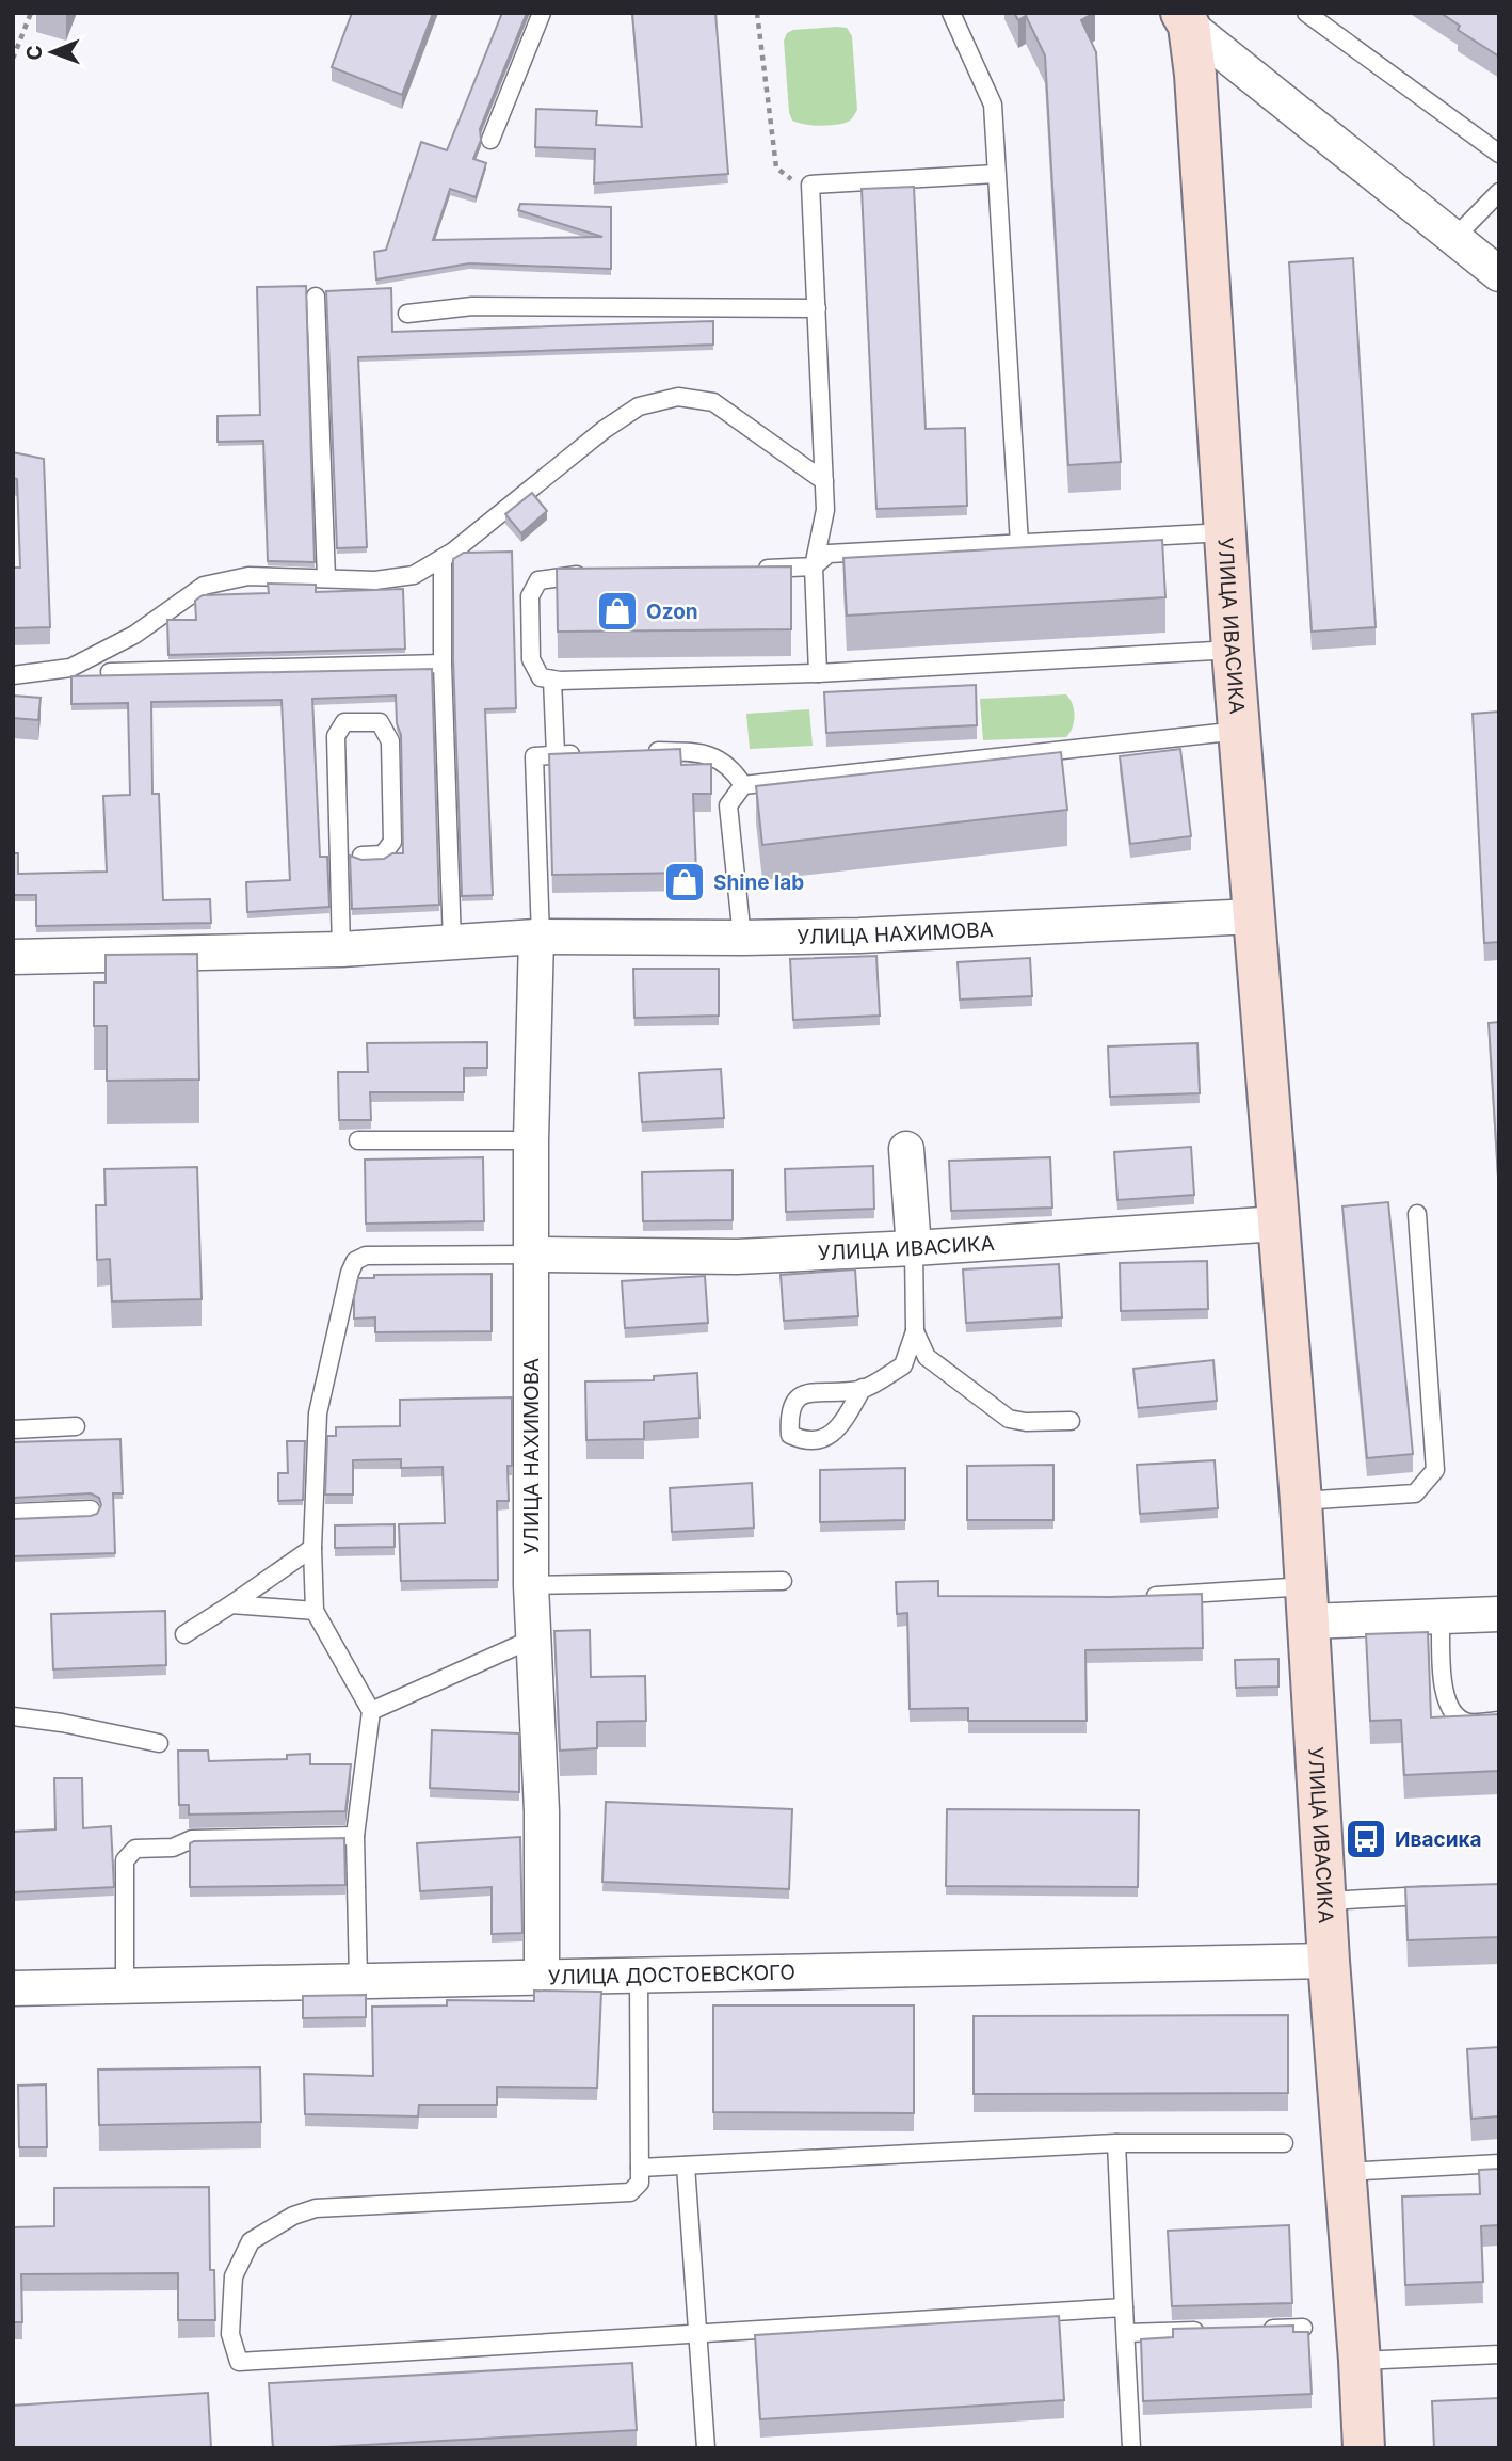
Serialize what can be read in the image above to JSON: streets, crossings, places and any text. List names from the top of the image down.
{
  "streets": {
    "main road": ["УЛИЦА ИВАСИКА"],
    "street": ["УЛИЦА НАХИМОВА", "УЛИЦА ДОСТОЕВСКОГО"]
  },
  "crossings": [
    ["УЛИЦА ИВАСИКА", "УЛИЦА НАХИМОВА"],
    ["УЛИЦА ИВАСИКА", "УЛИЦА ДОСТОЕВСКОГО"],
    ["УЛИЦА НАХИМОВА", "УЛИЦА ДОСТОЕВСКОГО"]
  ],
  "places": {
    "shop": ["Ozon", "Shine lab"],
    "bus stop": ["Ивасика"]
  },
  "north": "left"
}
